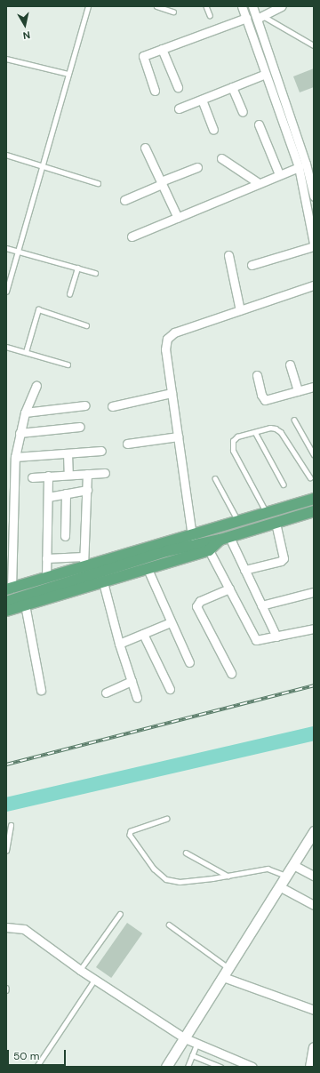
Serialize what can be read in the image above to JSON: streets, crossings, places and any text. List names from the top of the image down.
{
  "scale_bar": "50 m",
  "north": "bottom"
}
